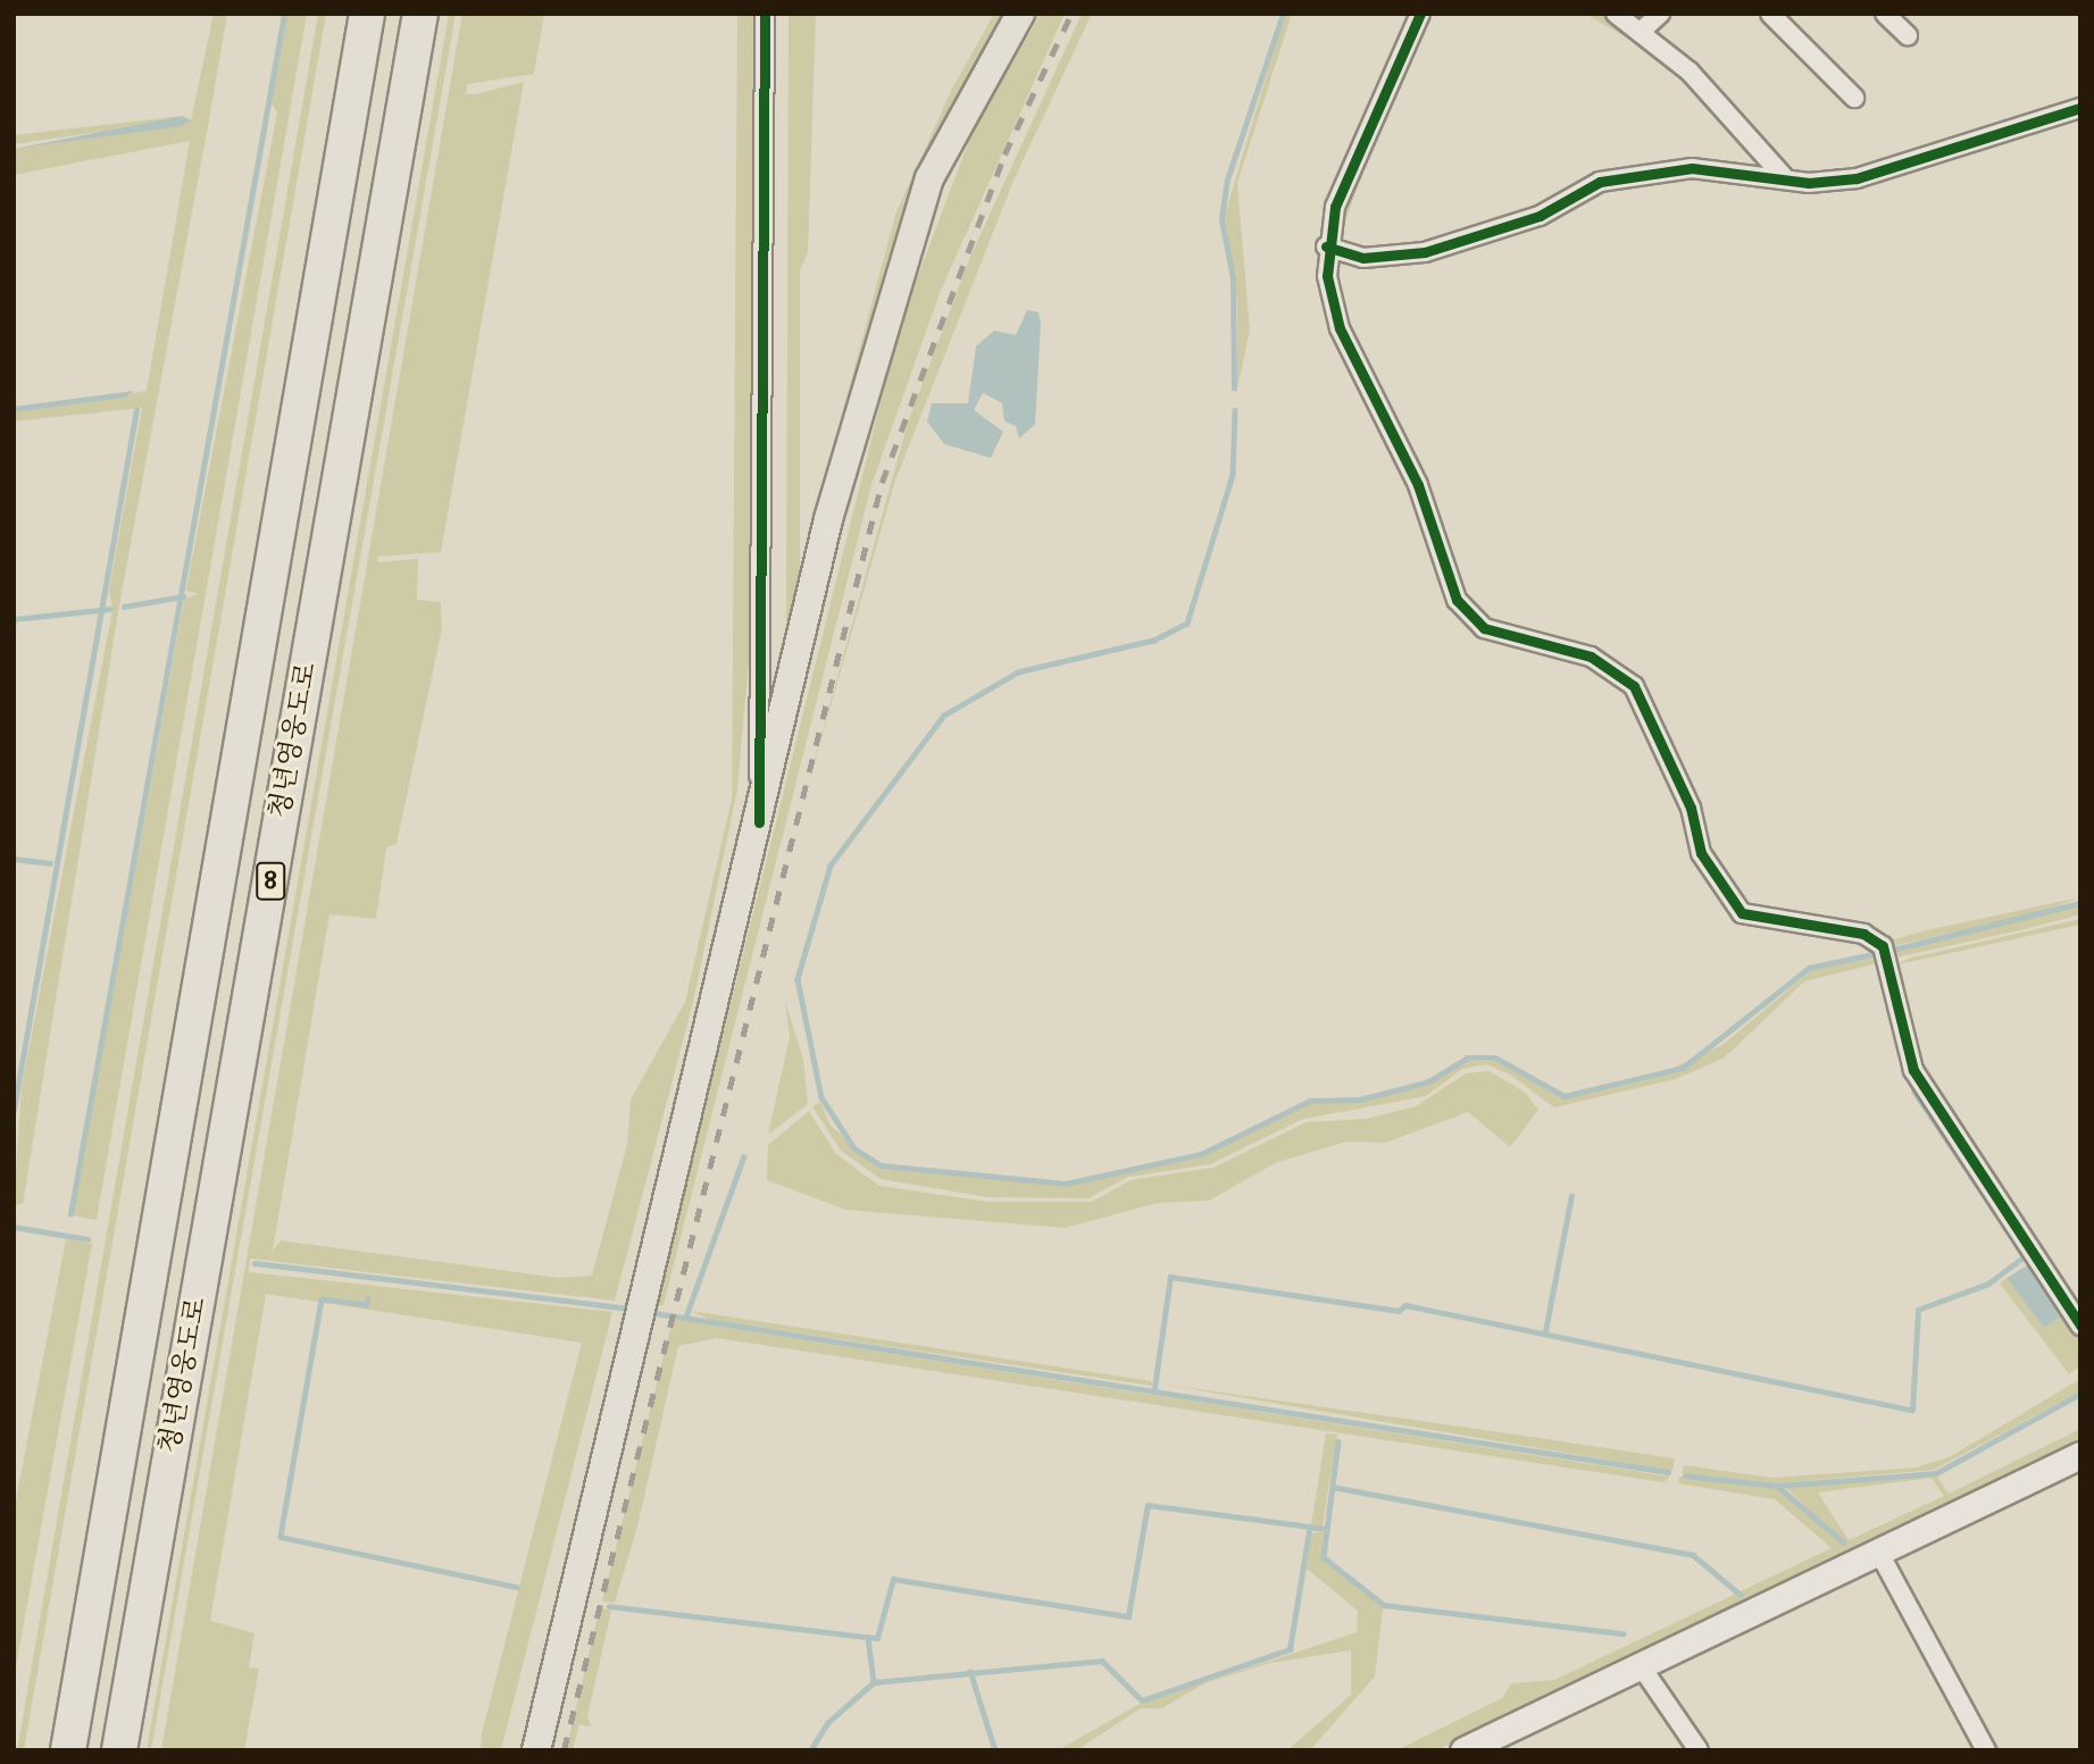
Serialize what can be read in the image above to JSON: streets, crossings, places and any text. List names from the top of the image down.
{
  "streets": {
    "highway": ["청년영웅도로", "8"]
  }
}
